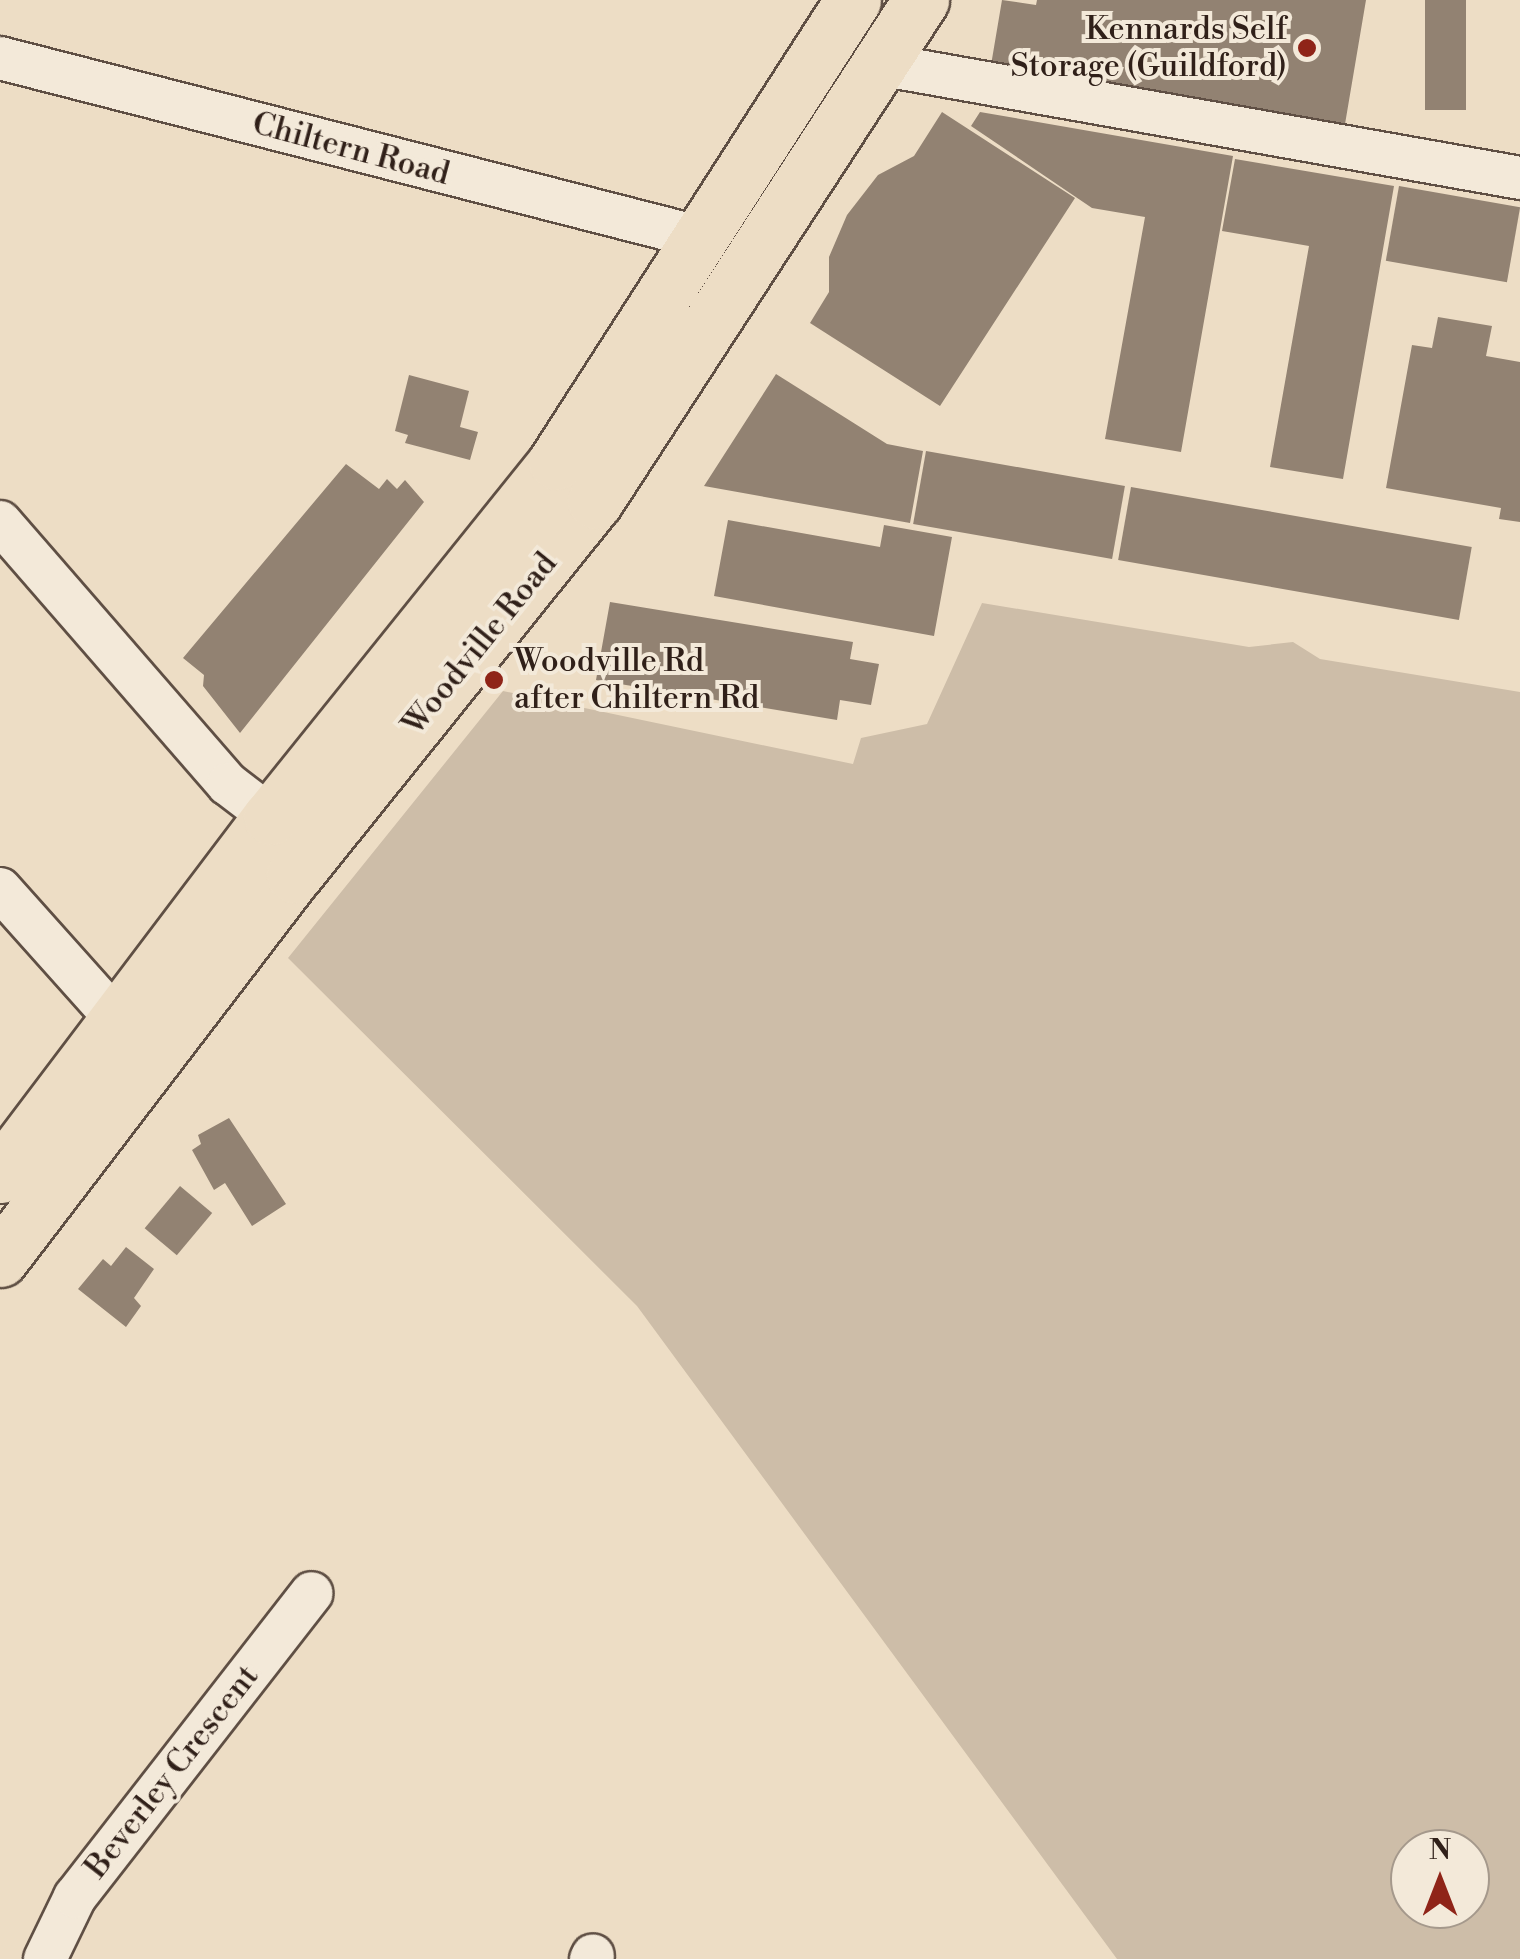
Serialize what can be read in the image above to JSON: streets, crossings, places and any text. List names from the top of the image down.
{
  "streets": {
    "main road": ["Woodville Road"],
    "street": ["Chiltern Road", "Beverley Crescent"]
  },
  "crossings": [
    ["Chiltern Road", "Woodville Road"]
  ],
  "places": ["Kennards Self Storage (Guildford)", "Woodville Rd after Chiltern Rd"],
  "north": "top"
}
